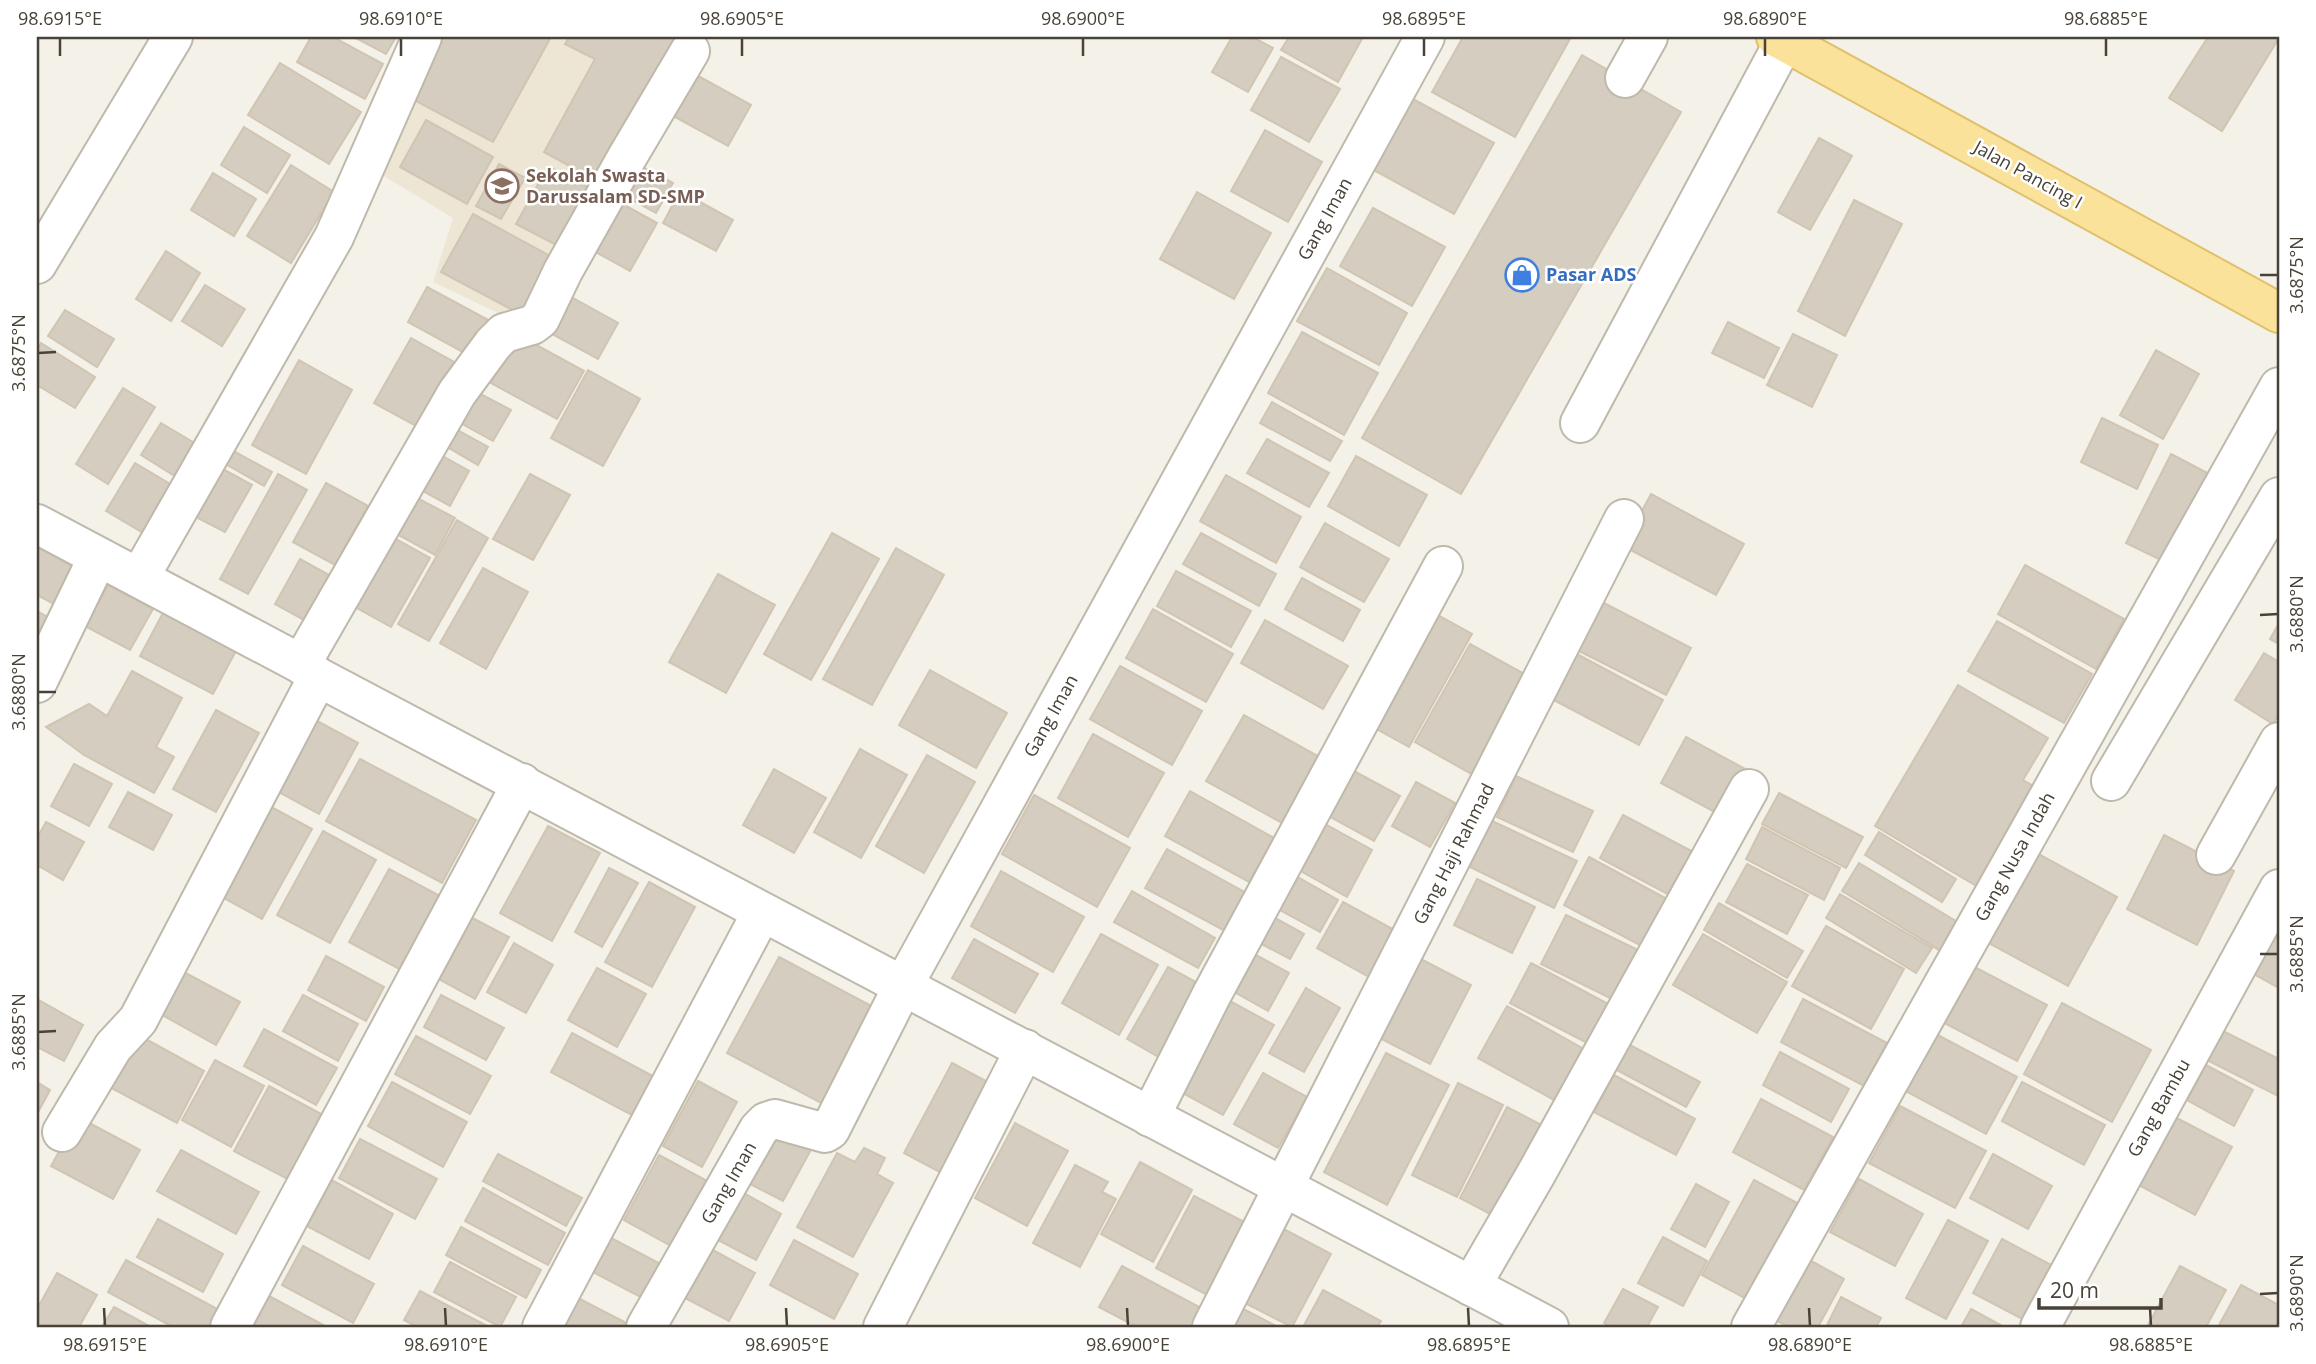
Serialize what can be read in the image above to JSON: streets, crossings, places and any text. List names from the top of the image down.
{
  "streets": {
    "main road": ["Jalan Pancing I"],
    "street": [
      "Gang Iman",
      "Gang Haji Rahmad",
      "Gang Nusa Indah",
      "Gang Bambu"
    ]
  },
  "places": {
    "school or university": ["Sekolah Swasta Darussalam SD-SMP"],
    "shop": ["Pasar ADS"]
  },
  "scale_bar": "20 m",
  "coordinates": [
    "98.6915°E",
    "98.6910°E",
    "98.6905°E",
    "98.6900°E",
    "98.6895°E",
    "98.6890°E",
    "98.6885°E",
    "3.6875°N",
    "3.6880°N",
    "3.6885°N",
    "3.6890°N"
  ]
}
